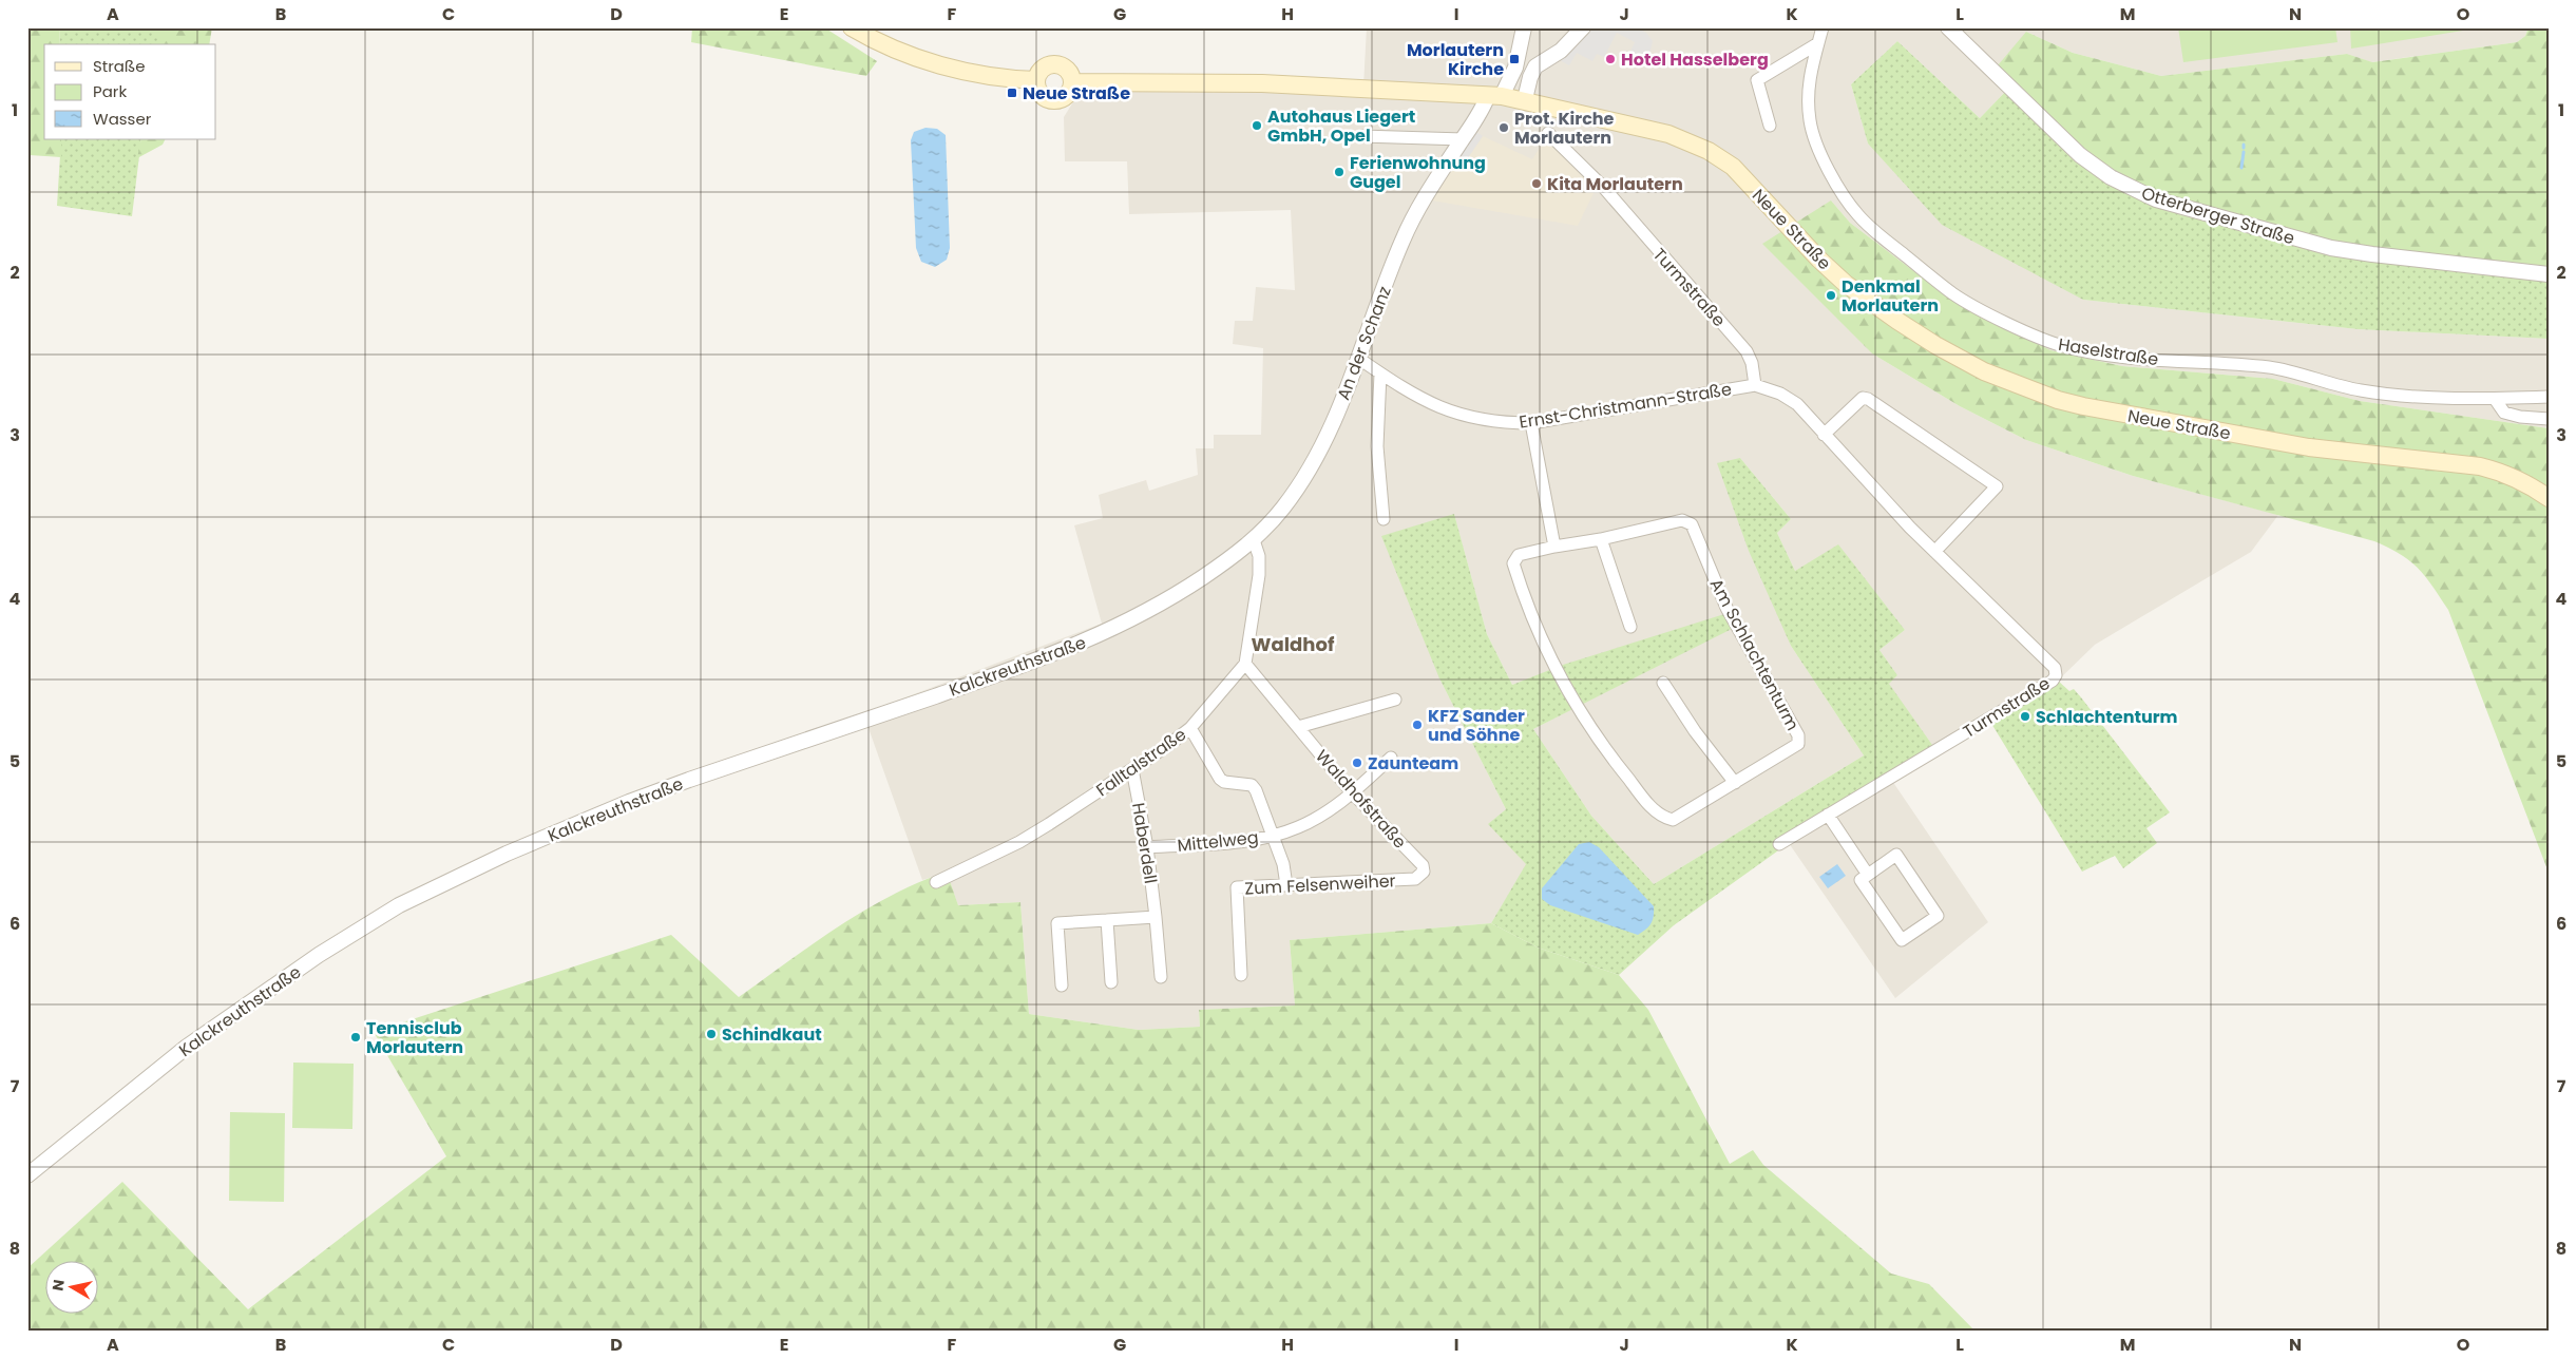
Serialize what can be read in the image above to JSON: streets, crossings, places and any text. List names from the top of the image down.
{
  "streets": {
    "main road": ["Neue Straße"],
    "street": [
      "Otterberger Straße",
      "Turmstraße",
      "An der Schanz",
      "Haselstraße",
      "Ernst-Christmann-Straße",
      "Am Schlachtenturm",
      "Kalckreuthstraße",
      "Falltalstraße",
      "Waldhofstraße",
      "Mittelweg",
      "Haberdell",
      "Zum Felsenweiher"
    ]
  },
  "crossings": [
    ["Neue Straße", "An der Schanz"],
    ["Turmstraße", "Ernst-Christmann-Straße"],
    ["An der Schanz", "Ernst-Christmann-Straße"],
    ["An der Schanz", "Kalckreuthstraße"],
    ["Falltalstraße", "Waldhofstraße"],
    ["Falltalstraße", "Haberdell"],
    ["Waldhofstraße", "Mittelweg"],
    ["Waldhofstraße", "Zum Felsenweiher"],
    ["Mittelweg", "Haberdell"]
  ],
  "districts": ["Waldhof"],
  "places": {
    "transit": ["Morlautern Kirche", "Neue Straße"],
    "other": [
      "Hotel Hasselberg",
      "Autohaus Liegert GmbH, Opel",
      "Prot. Kirche Morlautern",
      "Ferienwohnung Gugel",
      "Kita Morlautern",
      "Denkmal Morlautern",
      "Schlachtenturm",
      "KFZ Sander und Söhne",
      "Zaunteam",
      "Schindkaut",
      "Tennisclub Morlautern"
    ]
  },
  "legend": ["Straße", "Park", "Wasser"],
  "north": "left",
  "grid": {
    "columns": [
      "A",
      "B",
      "C",
      "D",
      "E",
      "F",
      "G",
      "H",
      "I",
      "J",
      "K",
      "L",
      "M",
      "N",
      "O"
    ],
    "rows": [
      "1",
      "2",
      "3",
      "4",
      "5",
      "6",
      "7",
      "8"
    ]
  }
}
